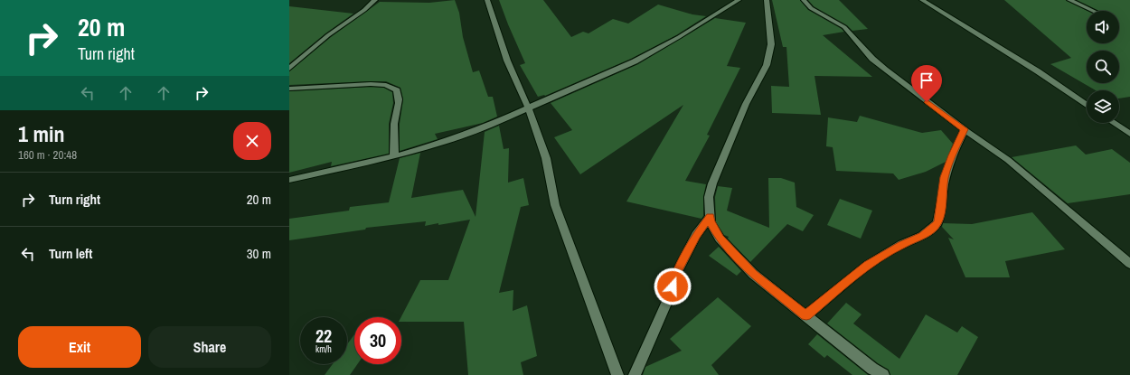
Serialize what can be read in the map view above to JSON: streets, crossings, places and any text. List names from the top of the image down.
{
  "page": {
    "turn": ["20 m", "Turn right"],
    "heading": ["1 min", "160 m · 20:48"],
    "list": [
      {
        "name": "Turn right",
        "value": "20 m"
      },
      {
        "name": "Turn left",
        "value": "30 m"
      }
    ],
    "speed": "22 km/h",
    "limit": "30",
    "buttons": ["Exit", "Share"]
  }
}
